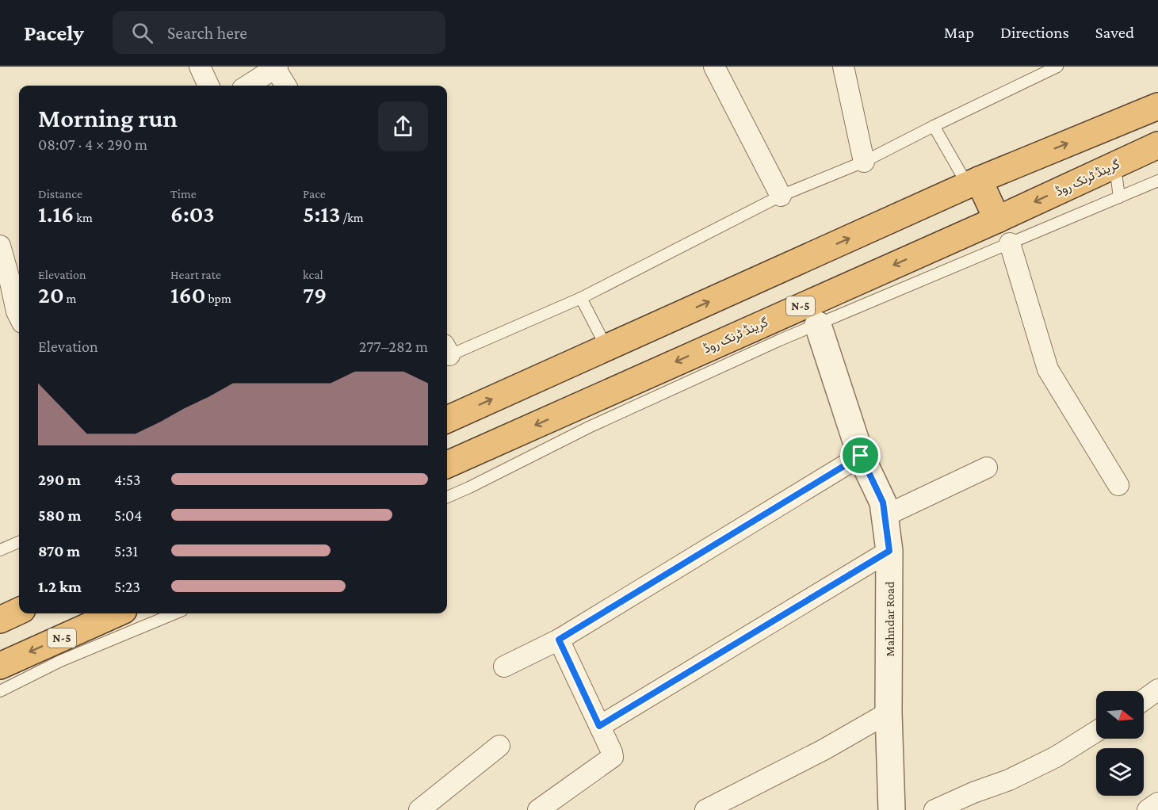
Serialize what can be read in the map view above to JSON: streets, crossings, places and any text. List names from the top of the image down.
{
  "streets": {
    "highway": ["گرینڈ ٹرنک روڈ", "N-5"],
    "street": ["Mahndar Road"]
  },
  "north": "right",
  "page": {
    "header": "Pacely",
    "search": "Search here",
    "nav": ["Map", "Directions", "Saved"],
    "heading": ["Morning run", "08:07 · 4 × 290 m"],
    "stats": [
      ["Distance", "1.16 km"],
      ["Time", "6:03"],
      ["Pace", "5:13 /km"],
      ["Elevation", "20 m"],
      ["Heart rate", "160 bpm"],
      ["kcal", "79"]
    ],
    "chart": ["Elevation", "277–282 m"],
    "list": [
      {
        "name": "290 m",
        "note": "4:53"
      },
      {
        "name": "580 m",
        "note": "5:04"
      },
      {
        "name": "870 m",
        "note": "5:31"
      },
      {
        "name": "1.2 km",
        "note": "5:23"
      }
    ]
  }
}
